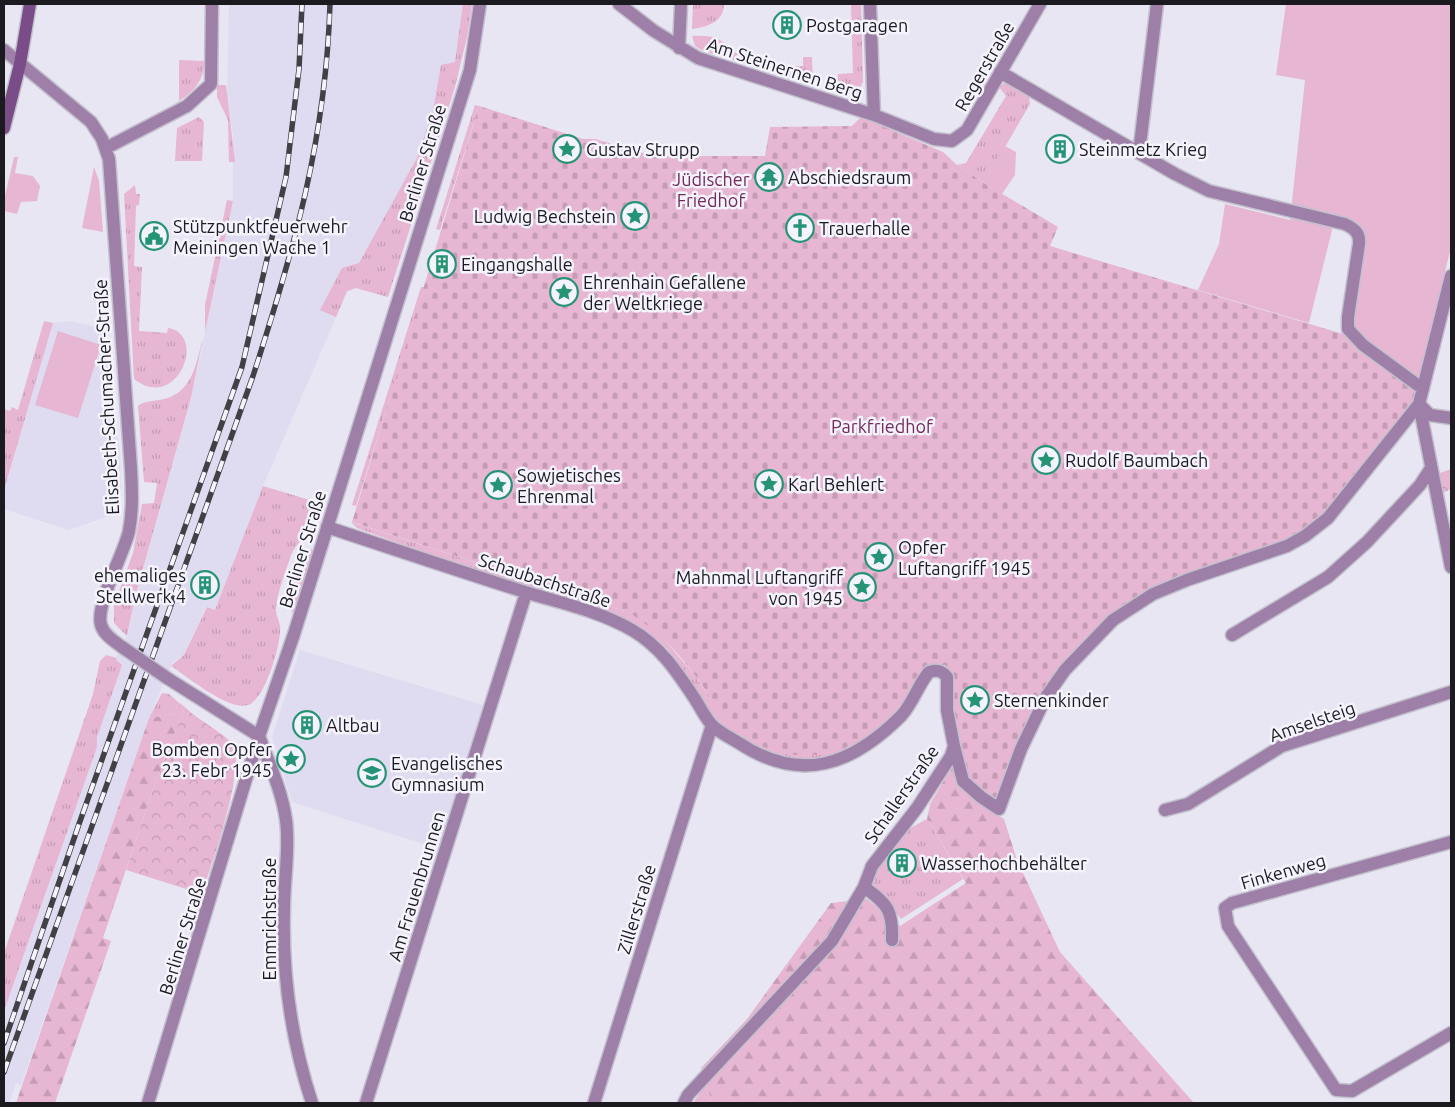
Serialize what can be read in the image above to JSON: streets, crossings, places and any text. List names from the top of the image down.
{
  "streets": {
    "street": [
      "Regerstraße",
      "Am Steinernen Berg",
      "Berliner Straße",
      "Elisabeth-Schumacher-Straße",
      "Schaubachstraße",
      "Amselsteig",
      "Schallerstraße",
      "Finkenweg",
      "Am Frauenbrunnen",
      "Zillerstraße",
      "Emmrichstraße"
    ]
  },
  "crossings": [
    ["Regerstraße", "Am Steinernen Berg"],
    ["Berliner Straße", "Elisabeth-Schumacher-Straße"],
    ["Berliner Straße", "Schaubachstraße"],
    ["Berliner Straße", "Emmrichstraße"],
    ["Elisabeth-Schumacher-Straße", "Emmrichstraße"],
    ["Schaubachstraße", "Schallerstraße"],
    ["Schaubachstraße", "Am Frauenbrunnen"],
    ["Schaubachstraße", "Zillerstraße"],
    ["Schallerstraße", "Zillerstraße"]
  ],
  "parks": ["Jüdischer Friedhof", "Parkfriedhof"],
  "places": {
    "building": [
      "Postgaragen",
      "Steinmetz Krieg",
      "Eingangshalle",
      "ehemaliges Stellwerk 4",
      "Altbau",
      "Wasserhochbehälter"
    ],
    "place": [
      "Gustav Strupp",
      "Ludwig Bechstein",
      "Ehrenhain Gefallene der Weltkriege",
      "Rudolf Baumbach",
      "Karl Behlert",
      "Sowjetisches Ehrenmal",
      "Opfer Luftangriff 1945",
      "Mahnmal Luftangriff von 1945",
      "Sternenkinder",
      "Bomben Opfer 23. Febr 1945"
    ],
    "temple": ["Abschiedsraum"],
    "church": ["Trauerhalle"],
    "public building": ["Stützpunktfeuerwehr Meiningen Wache 1"],
    "school or university": ["Evangelisches Gymnasium"]
  }
}
